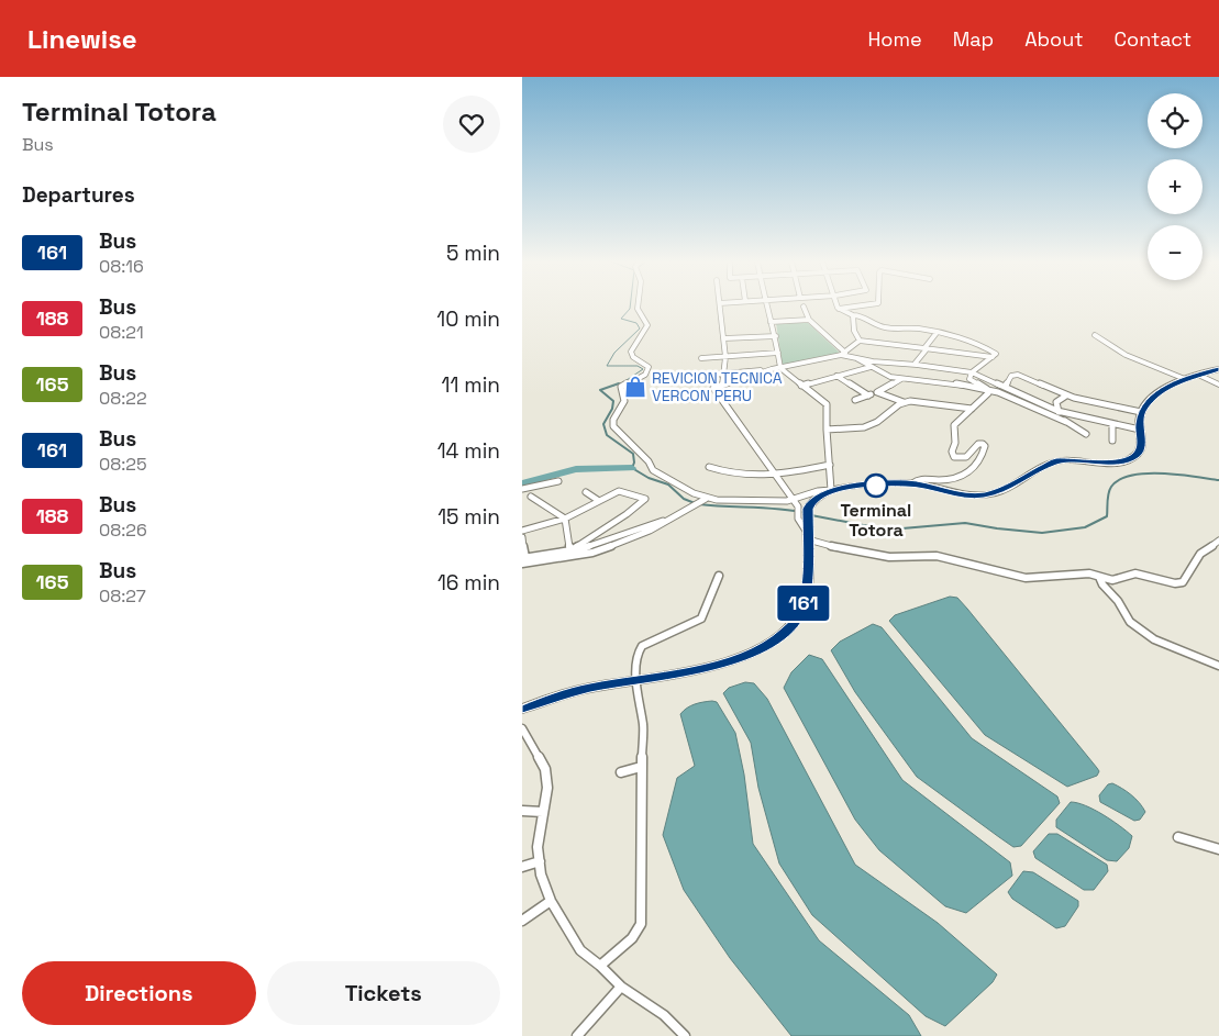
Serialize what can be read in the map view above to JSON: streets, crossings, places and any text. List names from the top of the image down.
{
  "places": {
    "shop": ["REVICION TECNICA VERCON PERU"],
    "other": ["Terminal Totora"]
  },
  "lines": ["bus line 161"],
  "page": {
    "header": "Linewise",
    "nav": [
      "Home",
      "Map",
      "About",
      "Contact"
    ],
    "heading": [
      ["Terminal Totora", "Bus"],
      "Departures"
    ],
    "on_map": "161",
    "map_buttons": ["+", "−"],
    "list": [
      {
        "mark": "161",
        "name": "Bus",
        "note": "08:16",
        "value": "5 min"
      },
      {
        "mark": "188",
        "name": "Bus",
        "note": "08:21",
        "value": "10 min"
      },
      {
        "mark": "165",
        "name": "Bus",
        "note": "08:22",
        "value": "11 min"
      },
      {
        "mark": "161",
        "name": "Bus",
        "note": "08:25",
        "value": "14 min"
      },
      {
        "mark": "188",
        "name": "Bus",
        "note": "08:26",
        "value": "15 min"
      },
      {
        "mark": "165",
        "name": "Bus",
        "note": "08:27",
        "value": "16 min"
      }
    ],
    "buttons": ["Directions", "Tickets"]
  }
}
